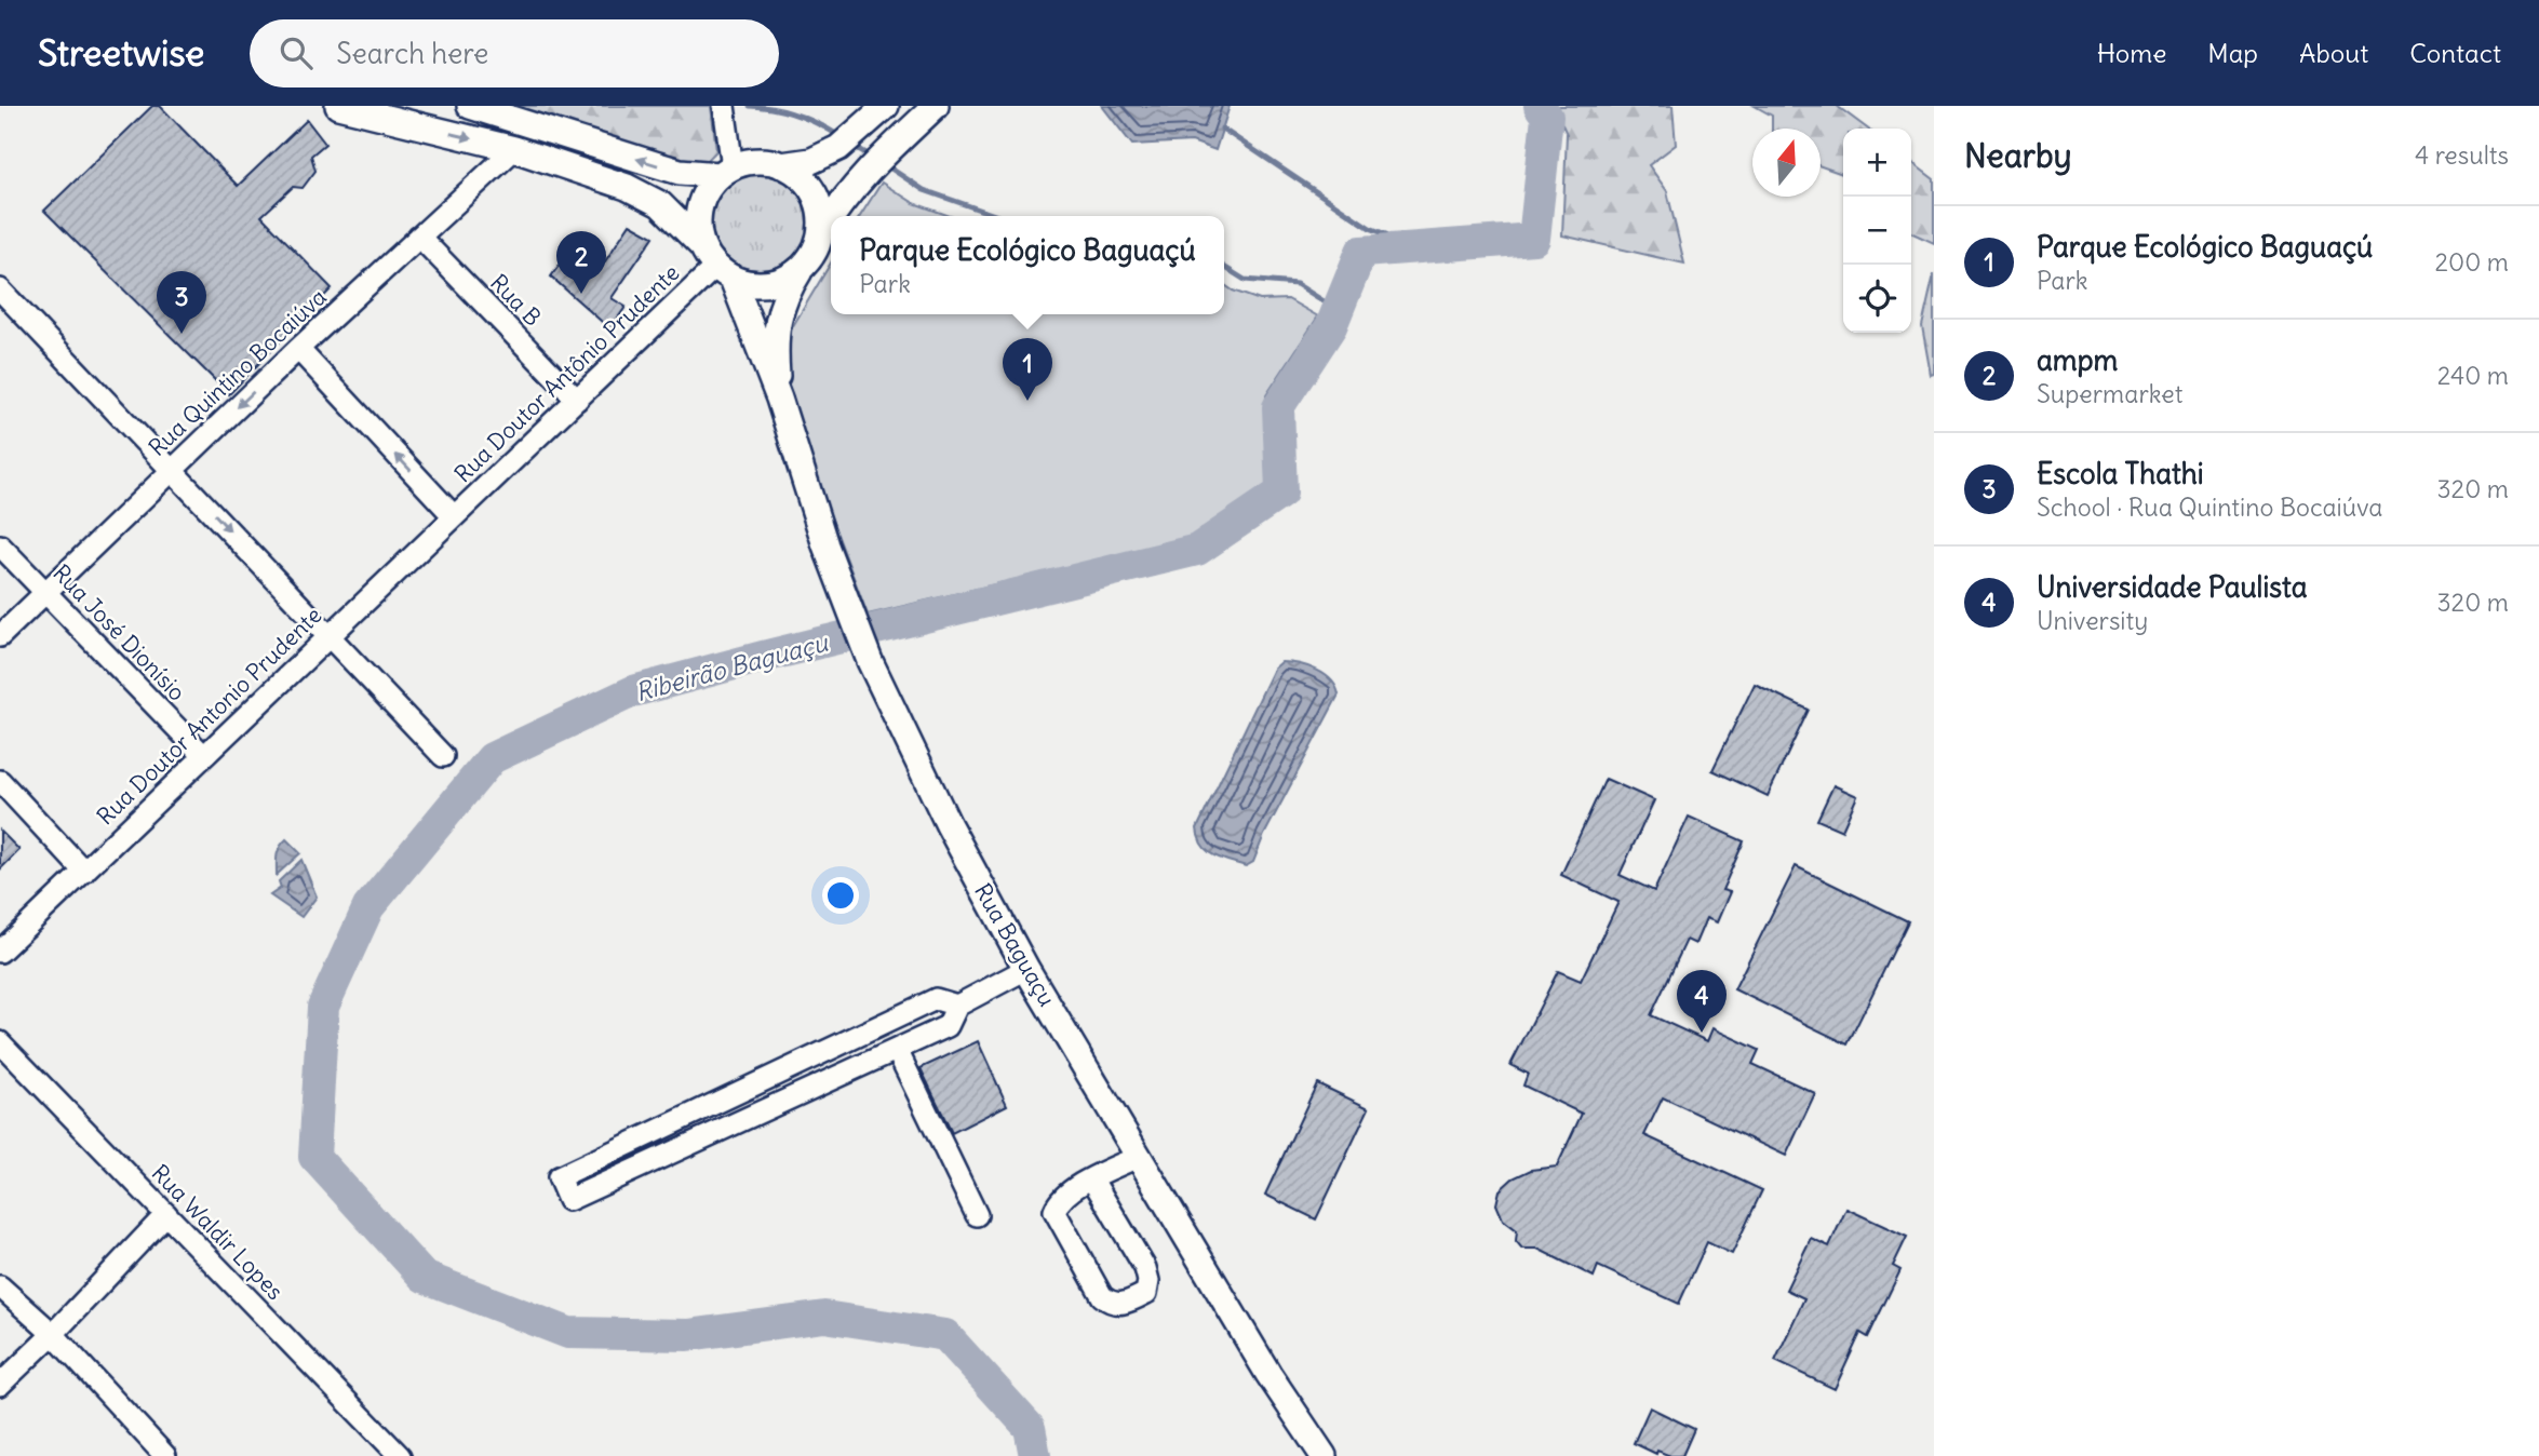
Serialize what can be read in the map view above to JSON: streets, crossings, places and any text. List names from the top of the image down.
{
  "streets": {
    "main road": ["Rua Baguaçu"],
    "street": [
      "Rua B",
      "Rua Quintino Bocaiúva",
      "Rua Doutor Antônio Prudente",
      "Rua José Dionísio",
      "Rua Doutor Antonio Prudente",
      "Rua Waldir Lopes"
    ]
  },
  "crossings": [
    ["Rua B", "Rua Quintino Bocaiúva"],
    ["Rua B", "Rua Doutor Antônio Prudente"],
    ["Rua Quintino Bocaiúva", "Rua José Dionísio"],
    ["Rua Doutor Antônio Prudente", "Rua Doutor Antonio Prudente"],
    ["Rua José Dionísio", "Rua Doutor Antonio Prudente"]
  ],
  "water": ["Ribeirão Baguaçu"],
  "north": "top",
  "page": {
    "header": "Streetwise",
    "search": "Search here",
    "nav": [
      "Home",
      "Map",
      "About",
      "Contact"
    ],
    "heading": ["Nearby", "4 results"],
    "map_buttons": ["+", "−"],
    "list": [
      {
        "mark": "1",
        "name": "Parque Ecológico Baguaçú",
        "note": "Park",
        "value": "200 m"
      },
      {
        "mark": "2",
        "name": "ampm",
        "note": "Supermarket",
        "value": "240 m"
      },
      {
        "mark": "3",
        "name": "Escola Thathi",
        "note": "School · Rua Quintino Bocaiúva",
        "value": "320 m"
      },
      {
        "mark": "4",
        "name": "Universidade Paulista",
        "note": "University",
        "value": "320 m"
      }
    ],
    "popup": ["Parque Ecológico Baguaçú", "Park"],
    "pins": [
      "2",
      "3",
      "1",
      "4"
    ]
  }
}
